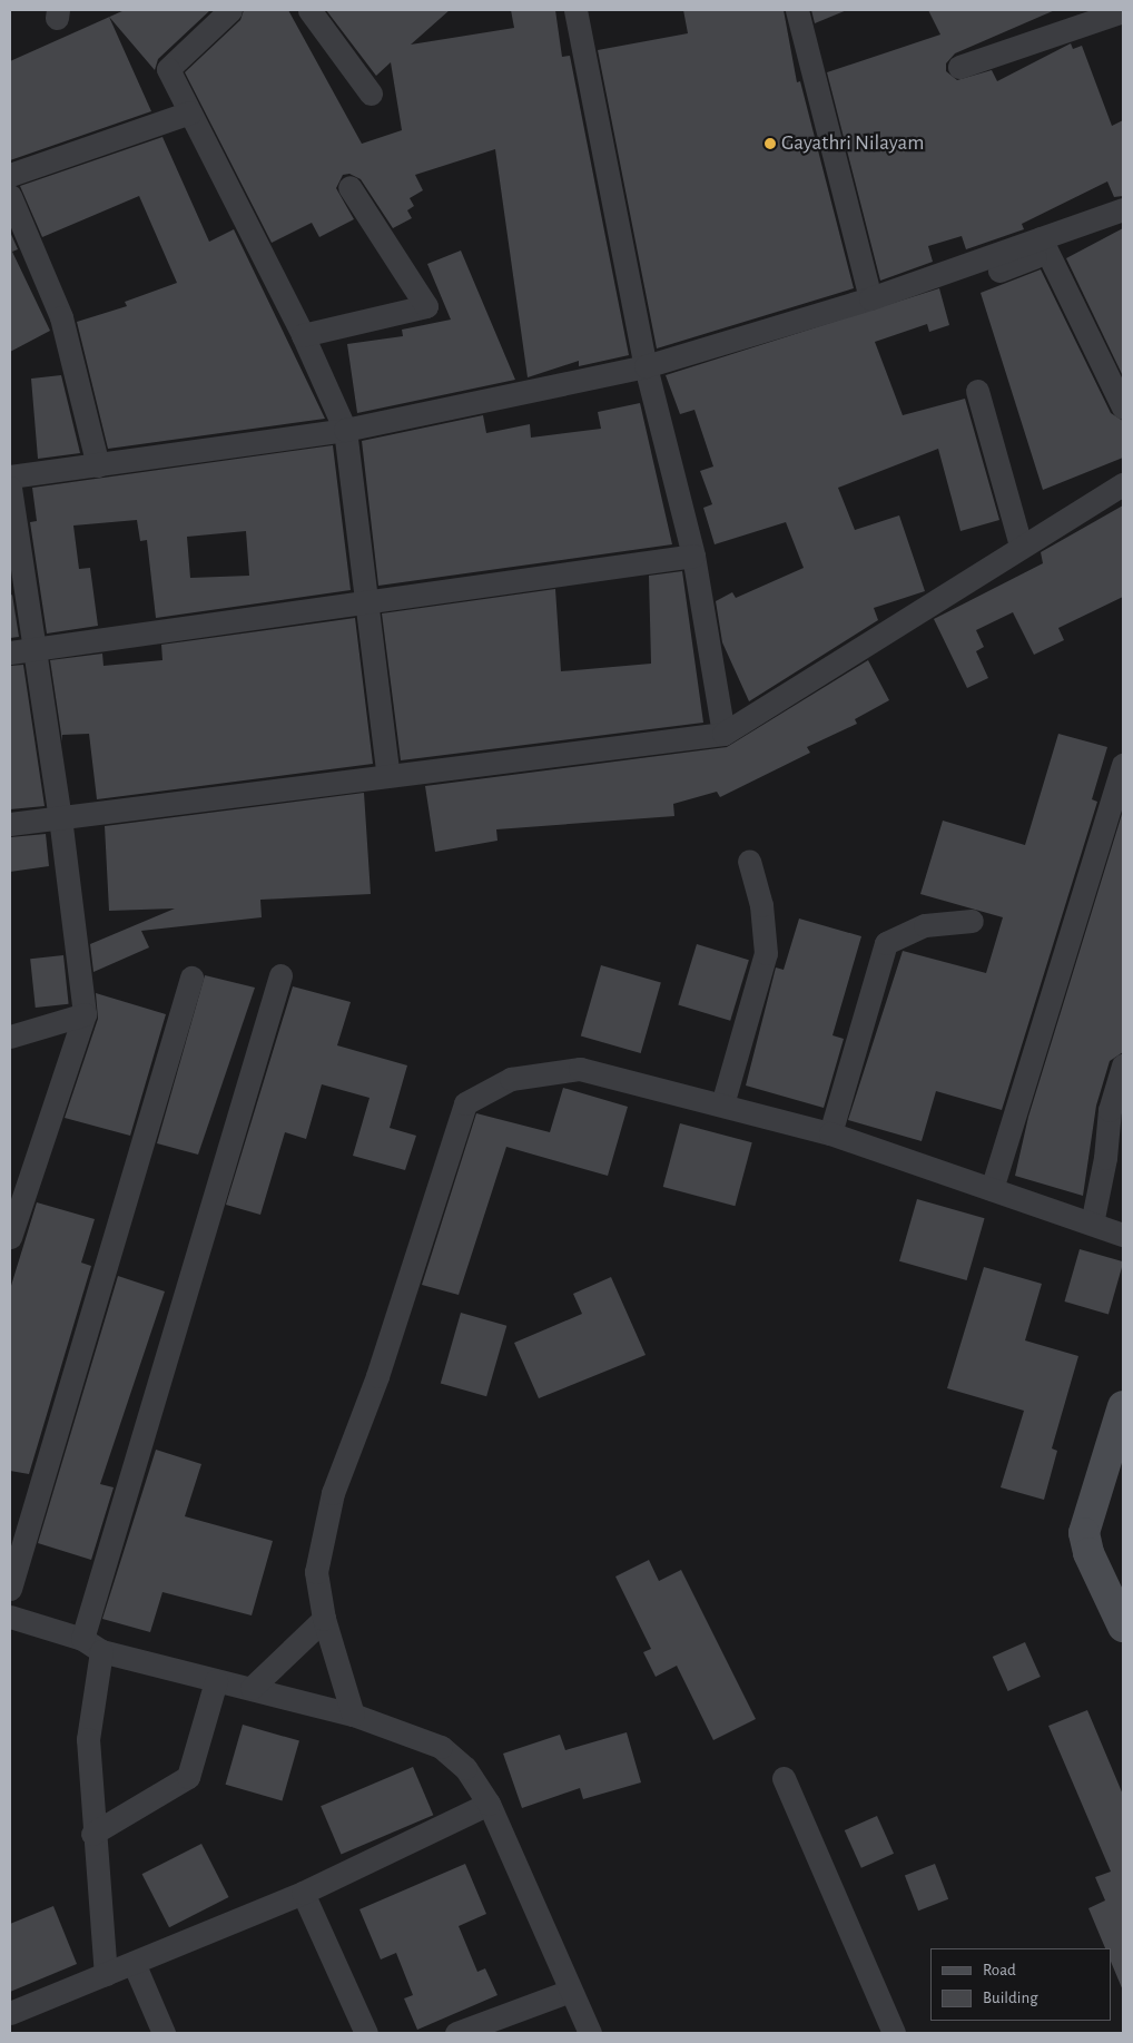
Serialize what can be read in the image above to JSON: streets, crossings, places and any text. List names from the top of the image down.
{
  "places": ["Gayathri Nilayam"],
  "legend": ["Road", "Building"]
}
